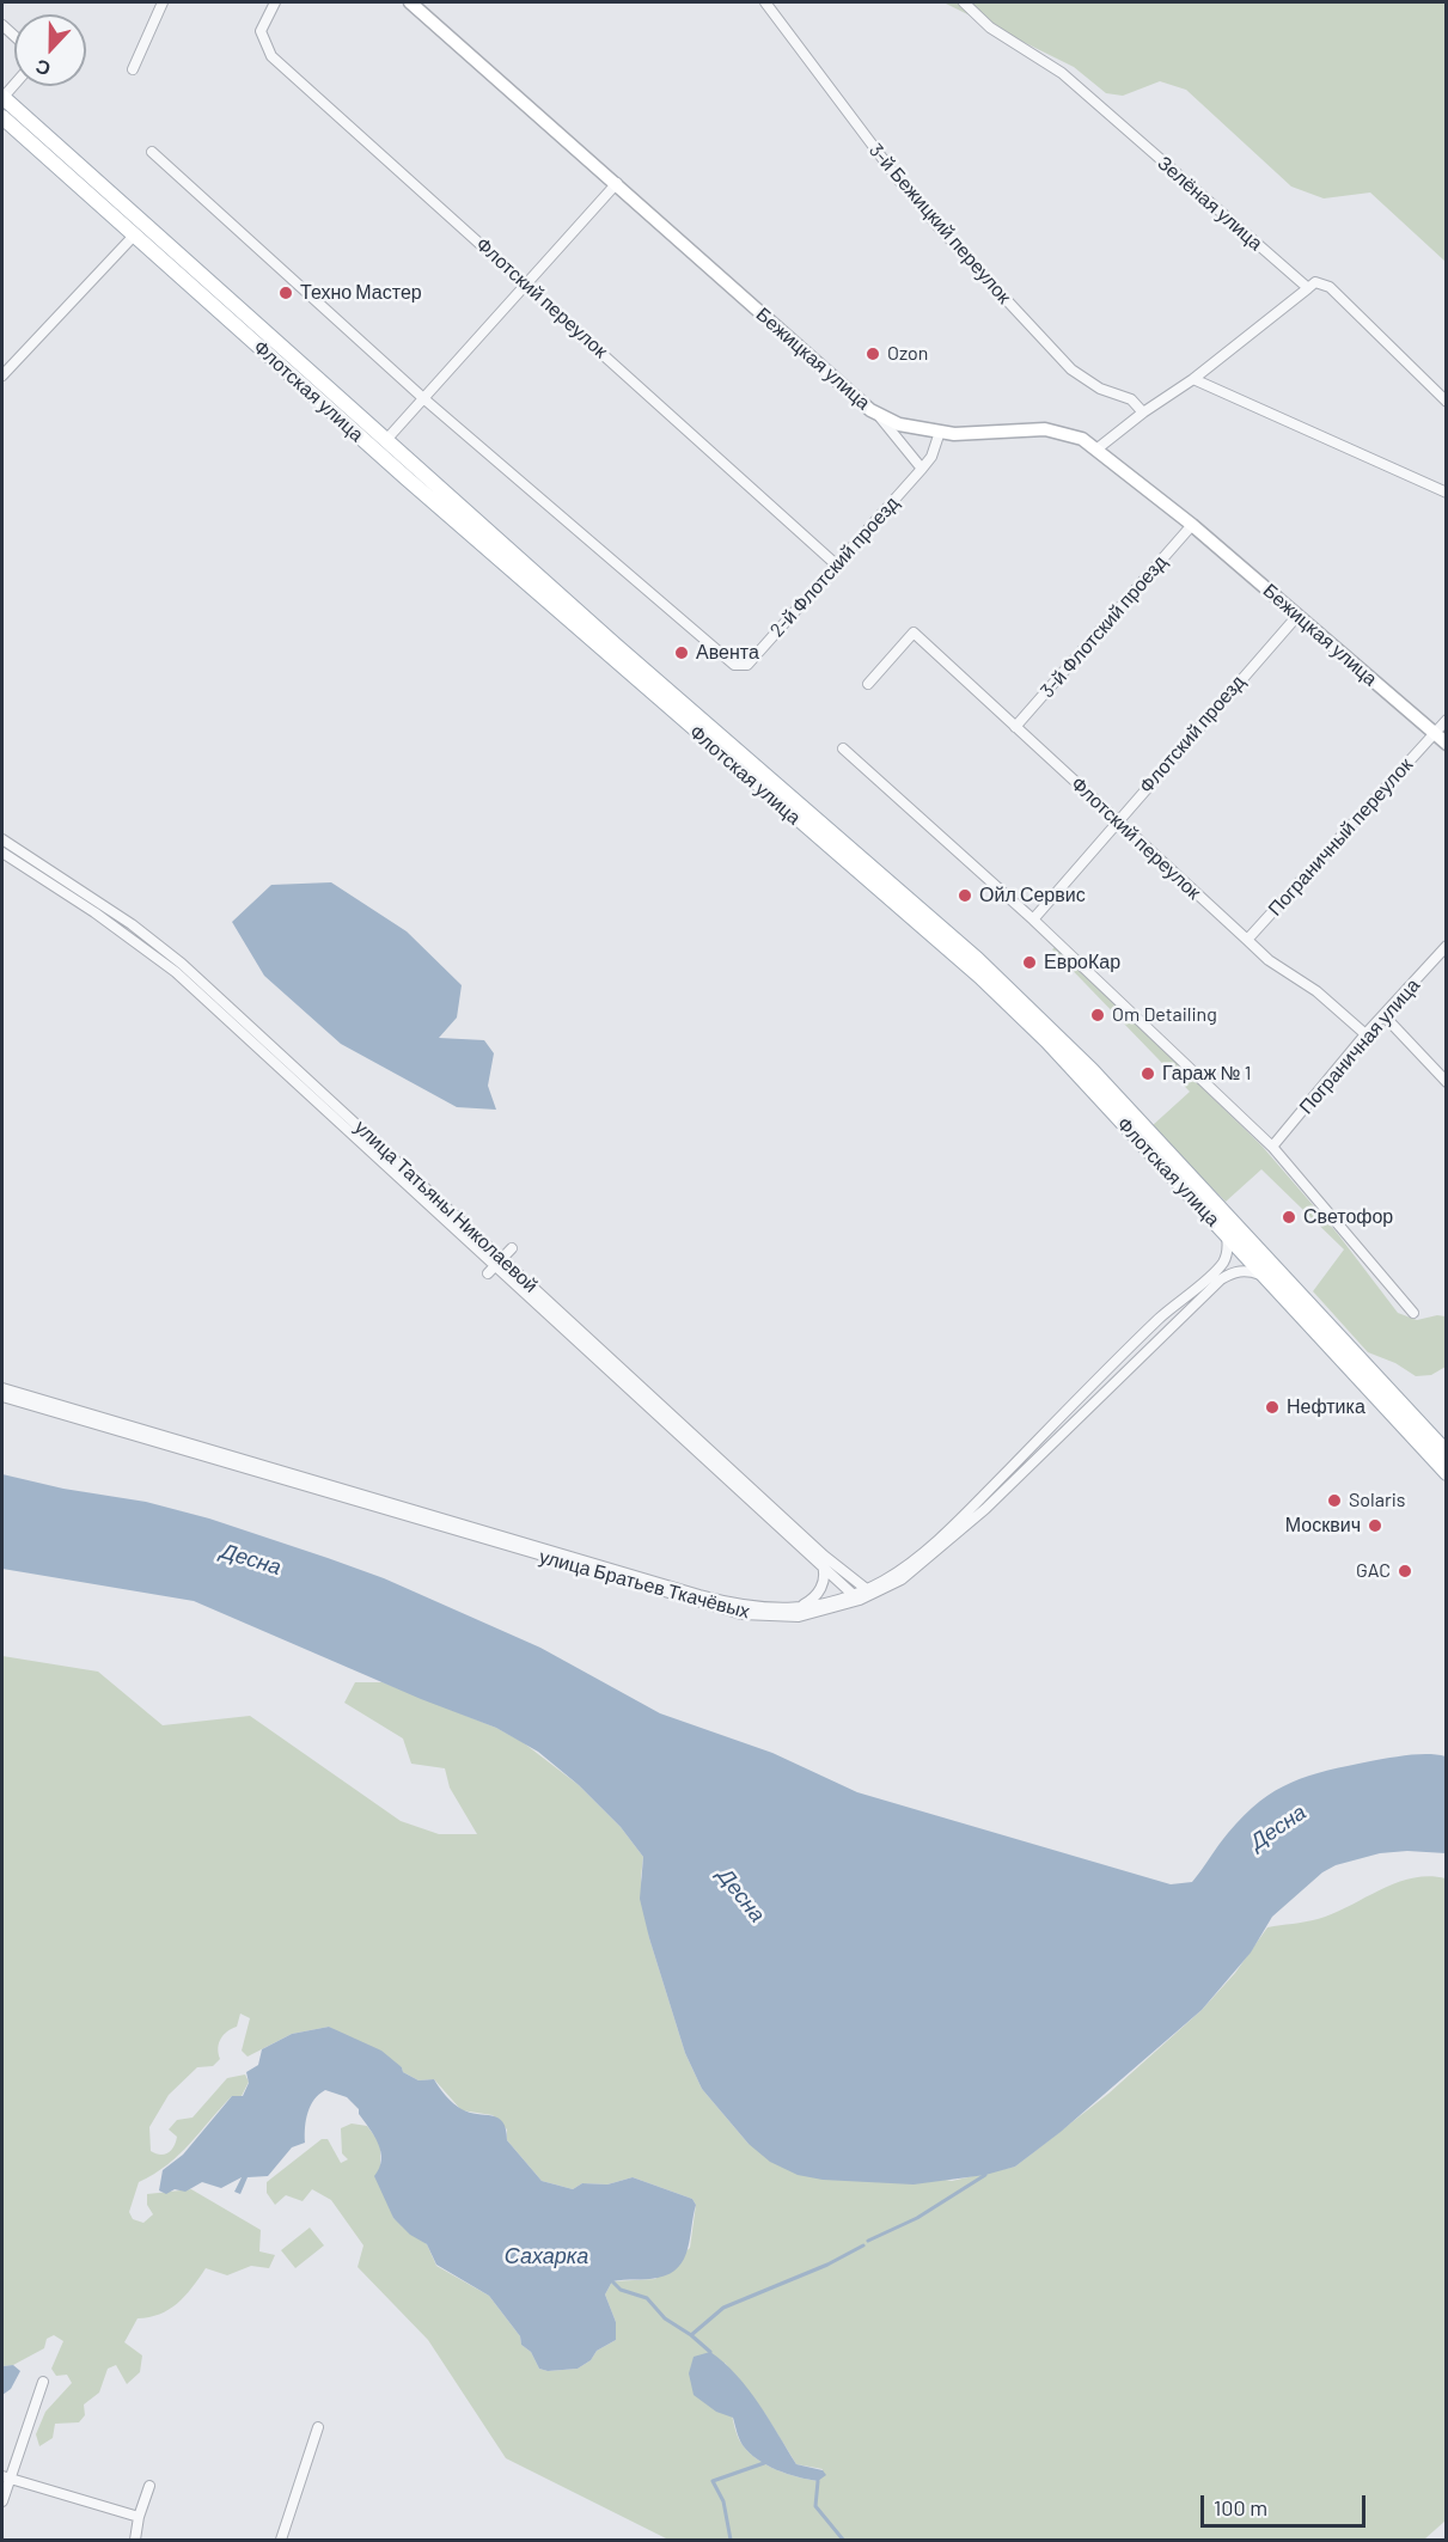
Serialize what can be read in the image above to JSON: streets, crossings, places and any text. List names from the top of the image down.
{
  "streets": {
    "main road": ["Флотская улица"],
    "street": [
      "Зелёная улица",
      "3-й Бежицкий переулок",
      "Флотский переулок",
      "Бежицкая улица",
      "2-й Флотский проезд",
      "3-й Флотский проезд",
      "Флотский проезд",
      "Пограничный переулок",
      "Пограничная улица",
      "улица Татьяны Николаевой",
      "улица Братьев Ткачёвых"
    ]
  },
  "crossings": [
    ["Флотский переулок", "2-й Флотский проезд"],
    ["Флотский переулок", "3-й Флотский проезд"],
    ["Флотский переулок", "Флотский проезд"],
    ["Флотский переулок", "Пограничный переулок"],
    ["Флотский переулок", "Пограничная улица"],
    ["Бежицкая улица", "2-й Флотский проезд"],
    ["Бежицкая улица", "3-й Флотский проезд"],
    ["Бежицкая улица", "Флотский проезд"],
    ["Бежицкая улица", "Пограничный переулок"],
    ["Флотская улица", "улица Братьев Ткачёвых"],
    ["улица Татьяны Николаевой", "улица Братьев Ткачёвых"]
  ],
  "water": ["Десна", "Сахарка"],
  "places": [
    "Техно Мастер",
    "Ozon",
    "Авента",
    "Ойл Сервис",
    "ЕвроКар",
    "Om Detailing",
    "Гараж № 1",
    "Светофор",
    "Нефтика",
    "Solaris",
    "Москвич",
    "GAC"
  ],
  "scale_bar": "100 m",
  "north": "bottom"
}
